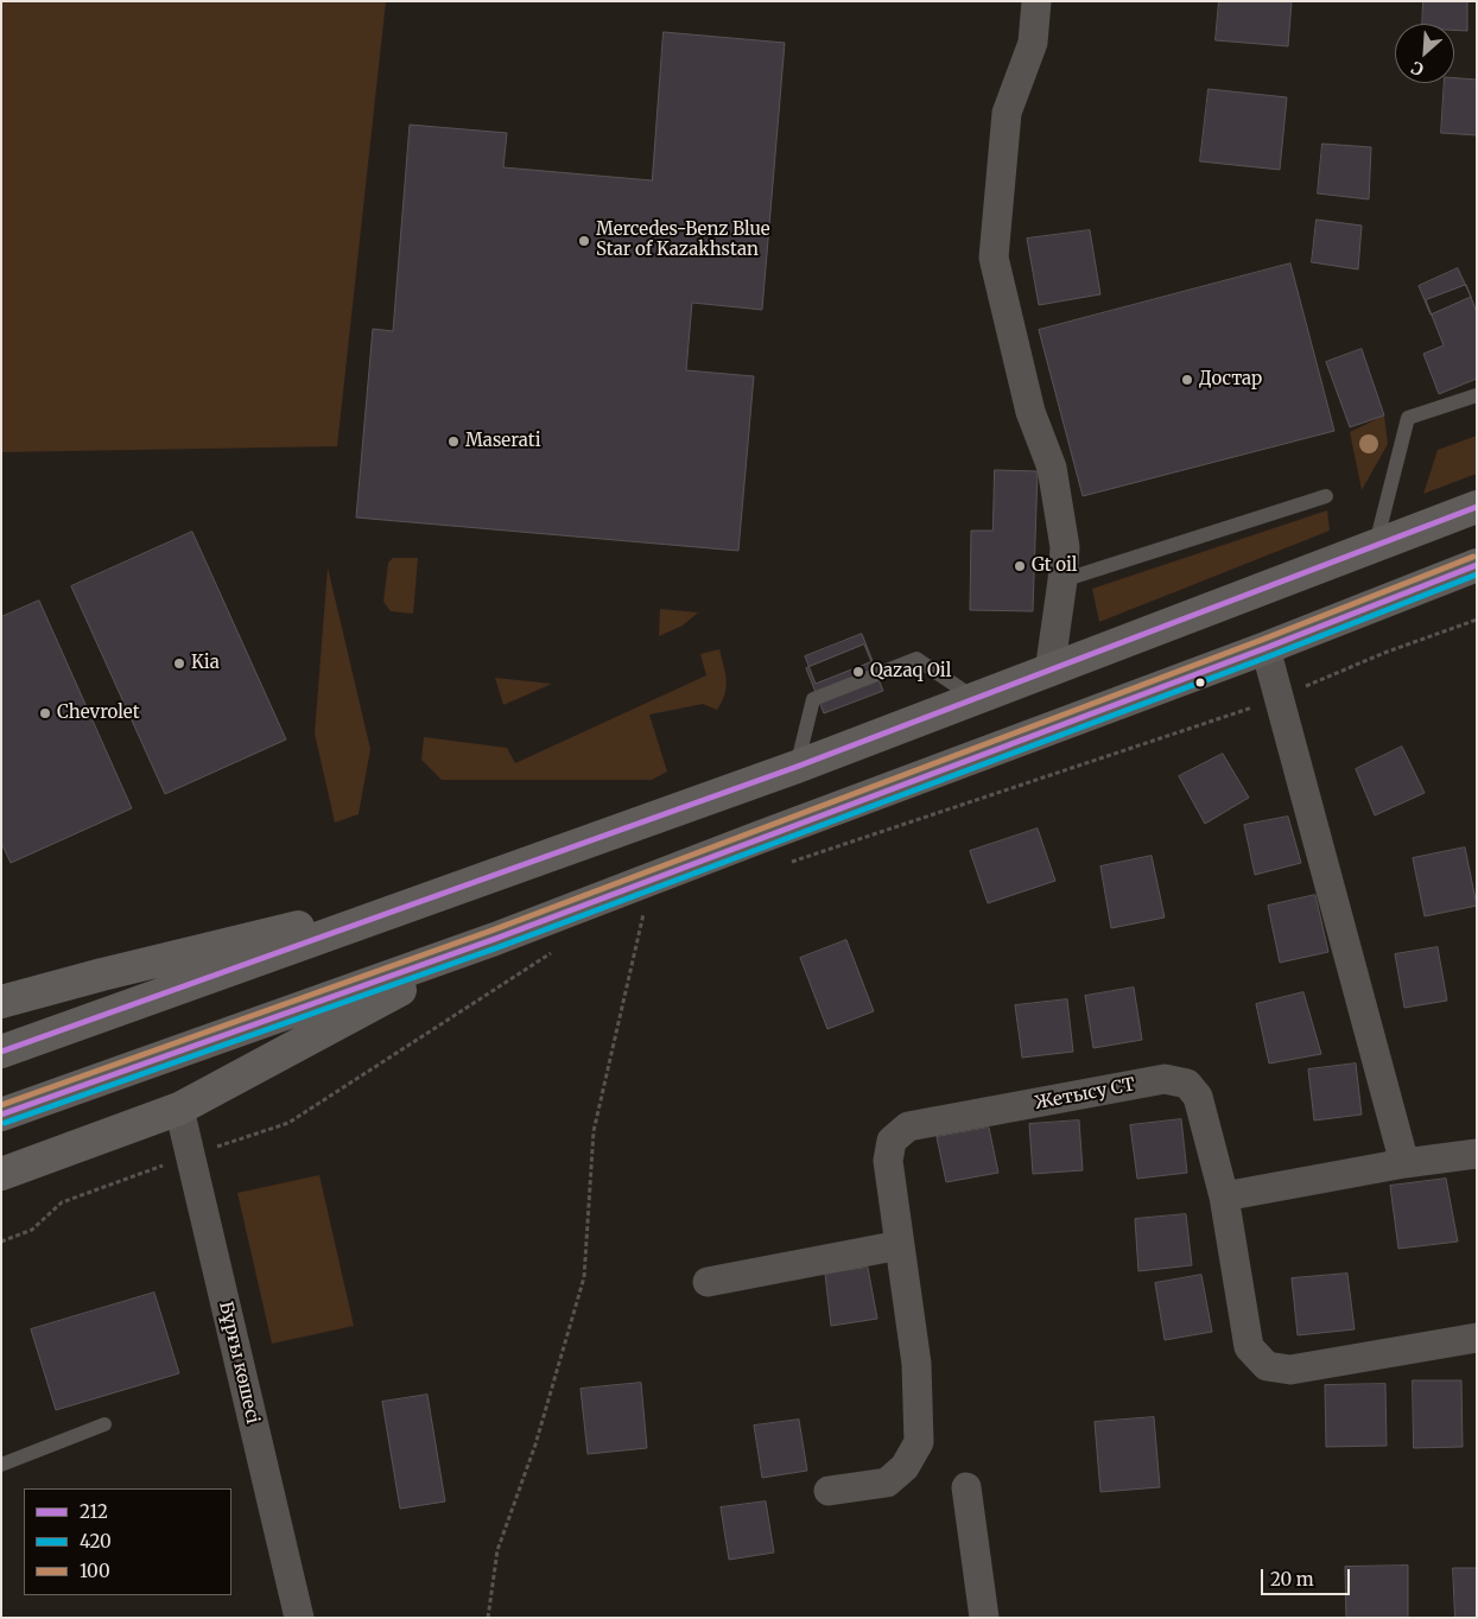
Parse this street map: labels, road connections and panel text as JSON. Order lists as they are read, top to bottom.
{
  "streets": {
    "street": ["Жетысу СТ", "Бұрғы көшесі"]
  },
  "places": [
    "Mercedes-Benz Blue Star of Kazakhstan",
    "Достар",
    "Maserati",
    "Gt oil",
    "Kia",
    "Qazaq Oil",
    "Chevrolet"
  ],
  "lines": ["transit line 212", "transit line 100", "transit line 420"],
  "legend": ["212", "420", "100"],
  "scale_bar": "20 m",
  "north": "bottom left"
}
